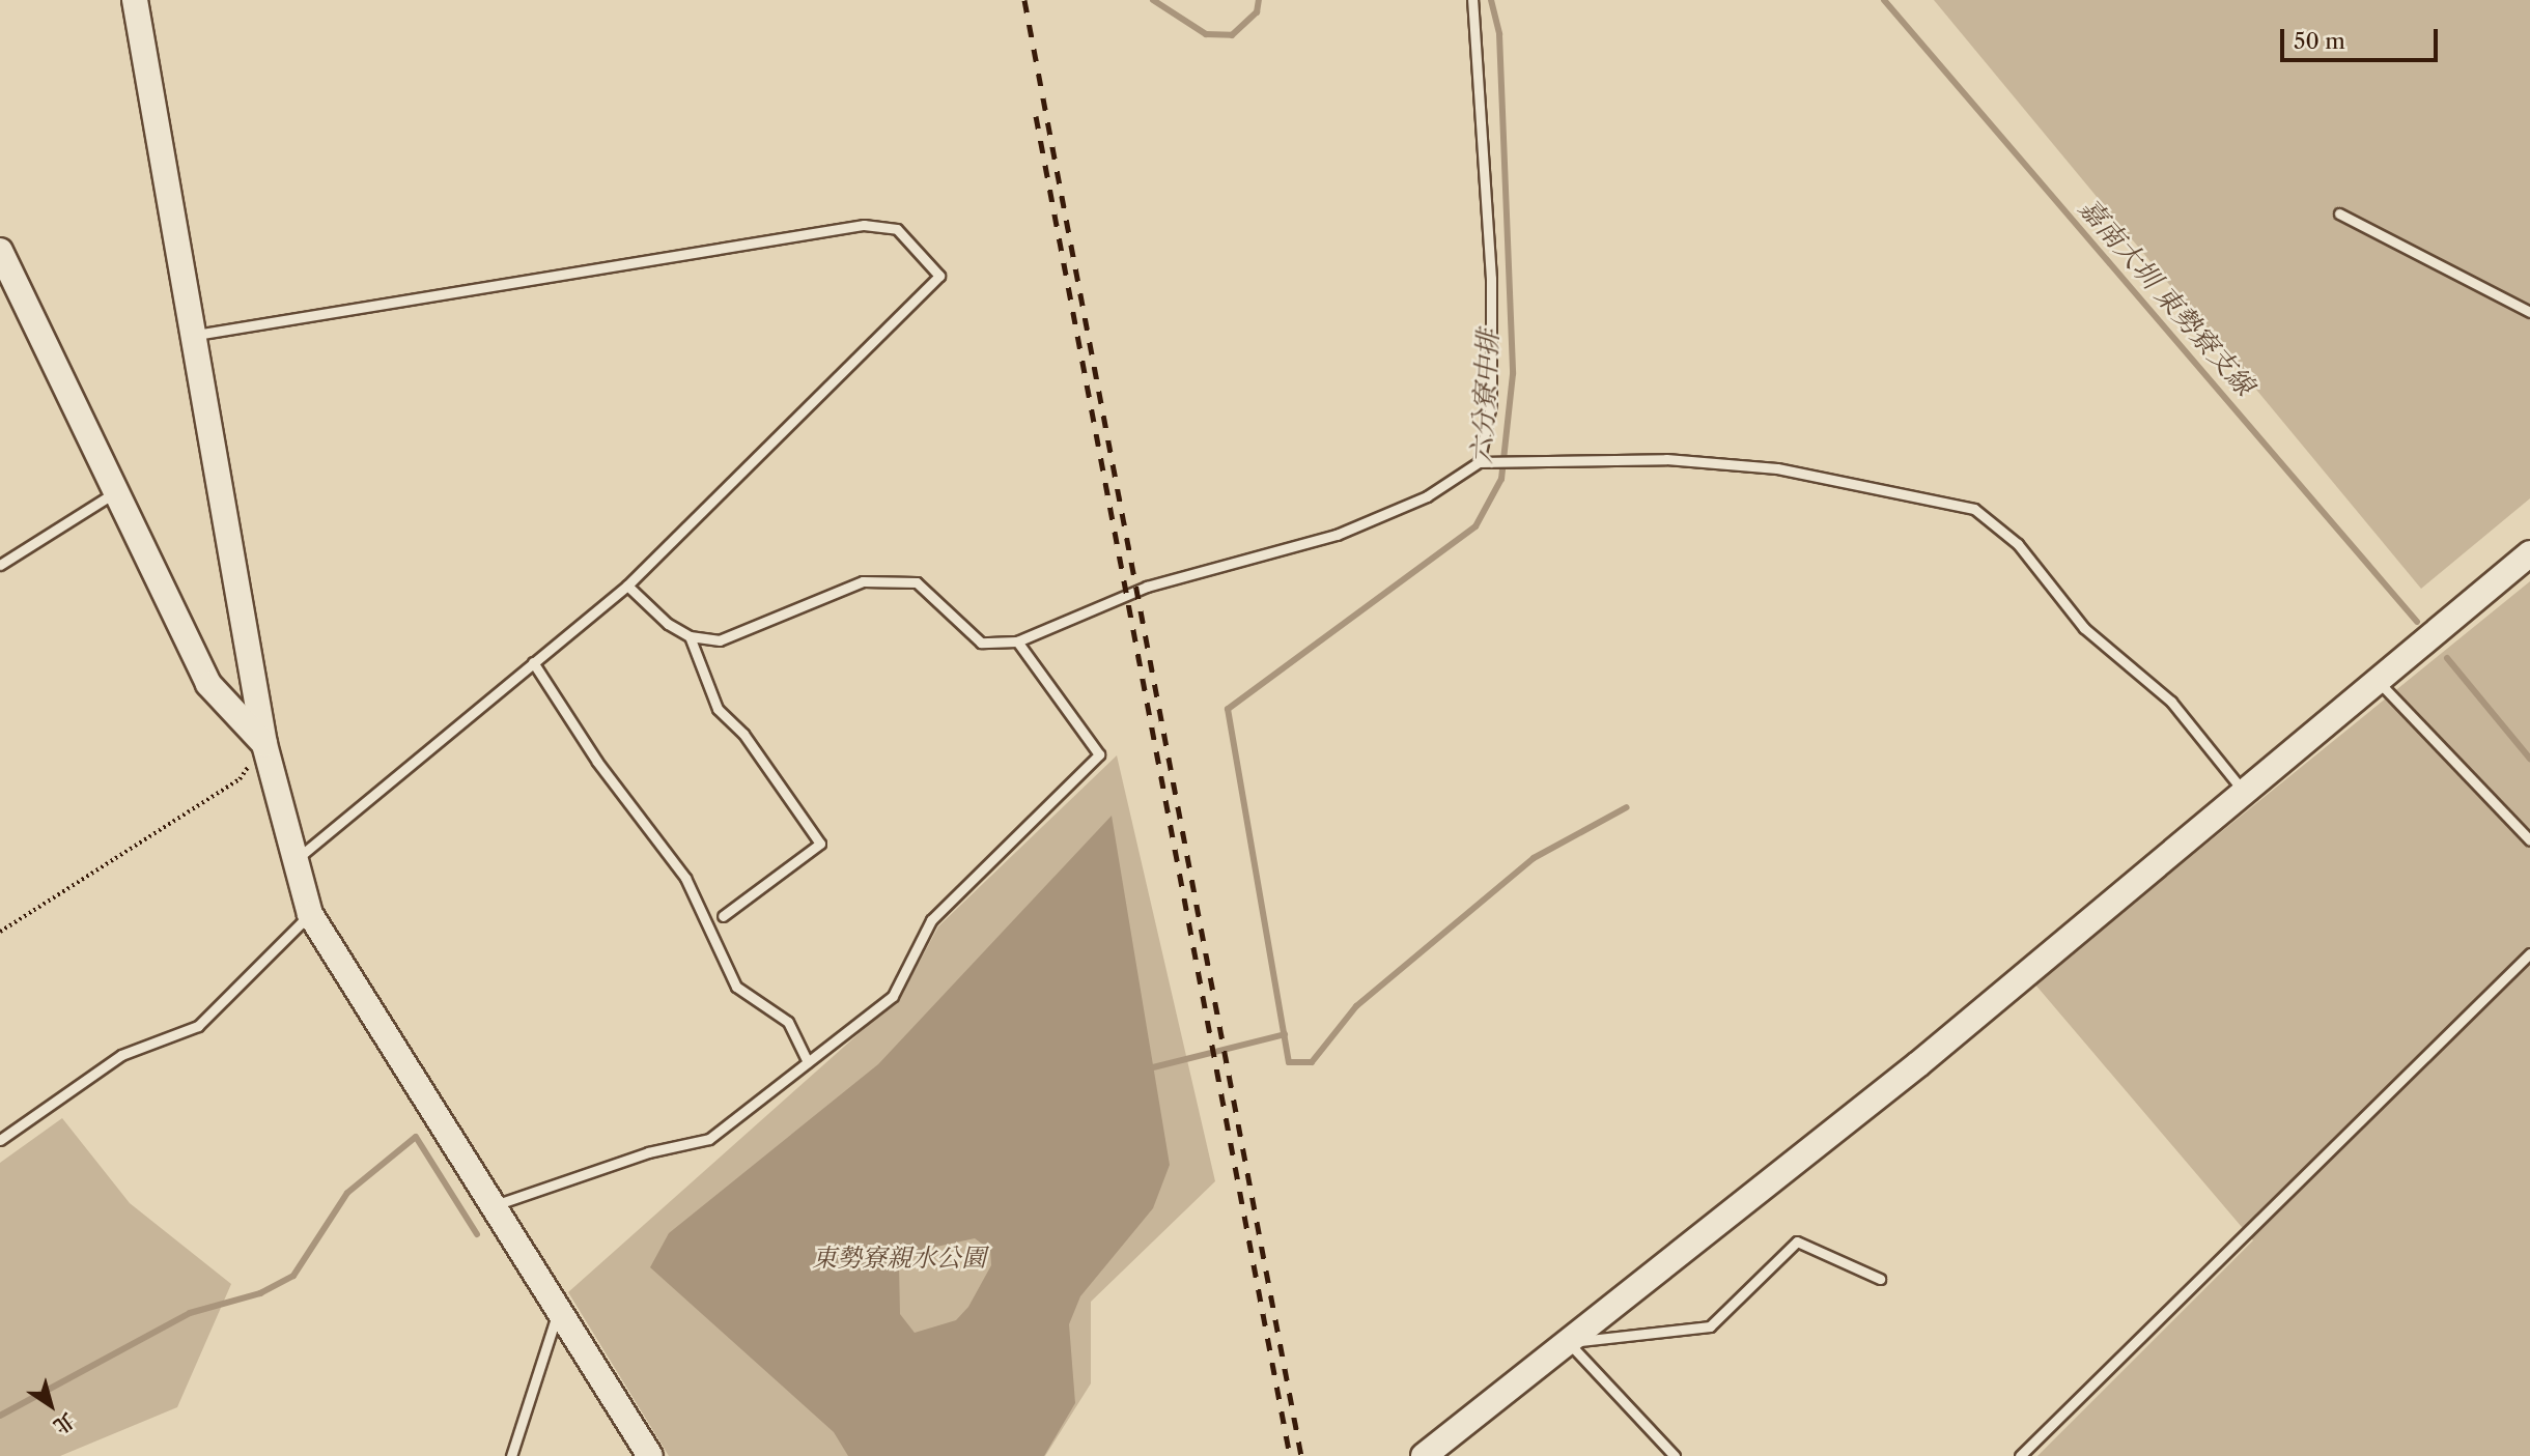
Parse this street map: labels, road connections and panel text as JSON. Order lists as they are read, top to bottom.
{
  "water": ["嘉南大圳 東勢寮支線", "六分寮中排"],
  "parks": ["東勢寮親水公園"],
  "scale_bar": "50 m",
  "north": "bottom right"
}
